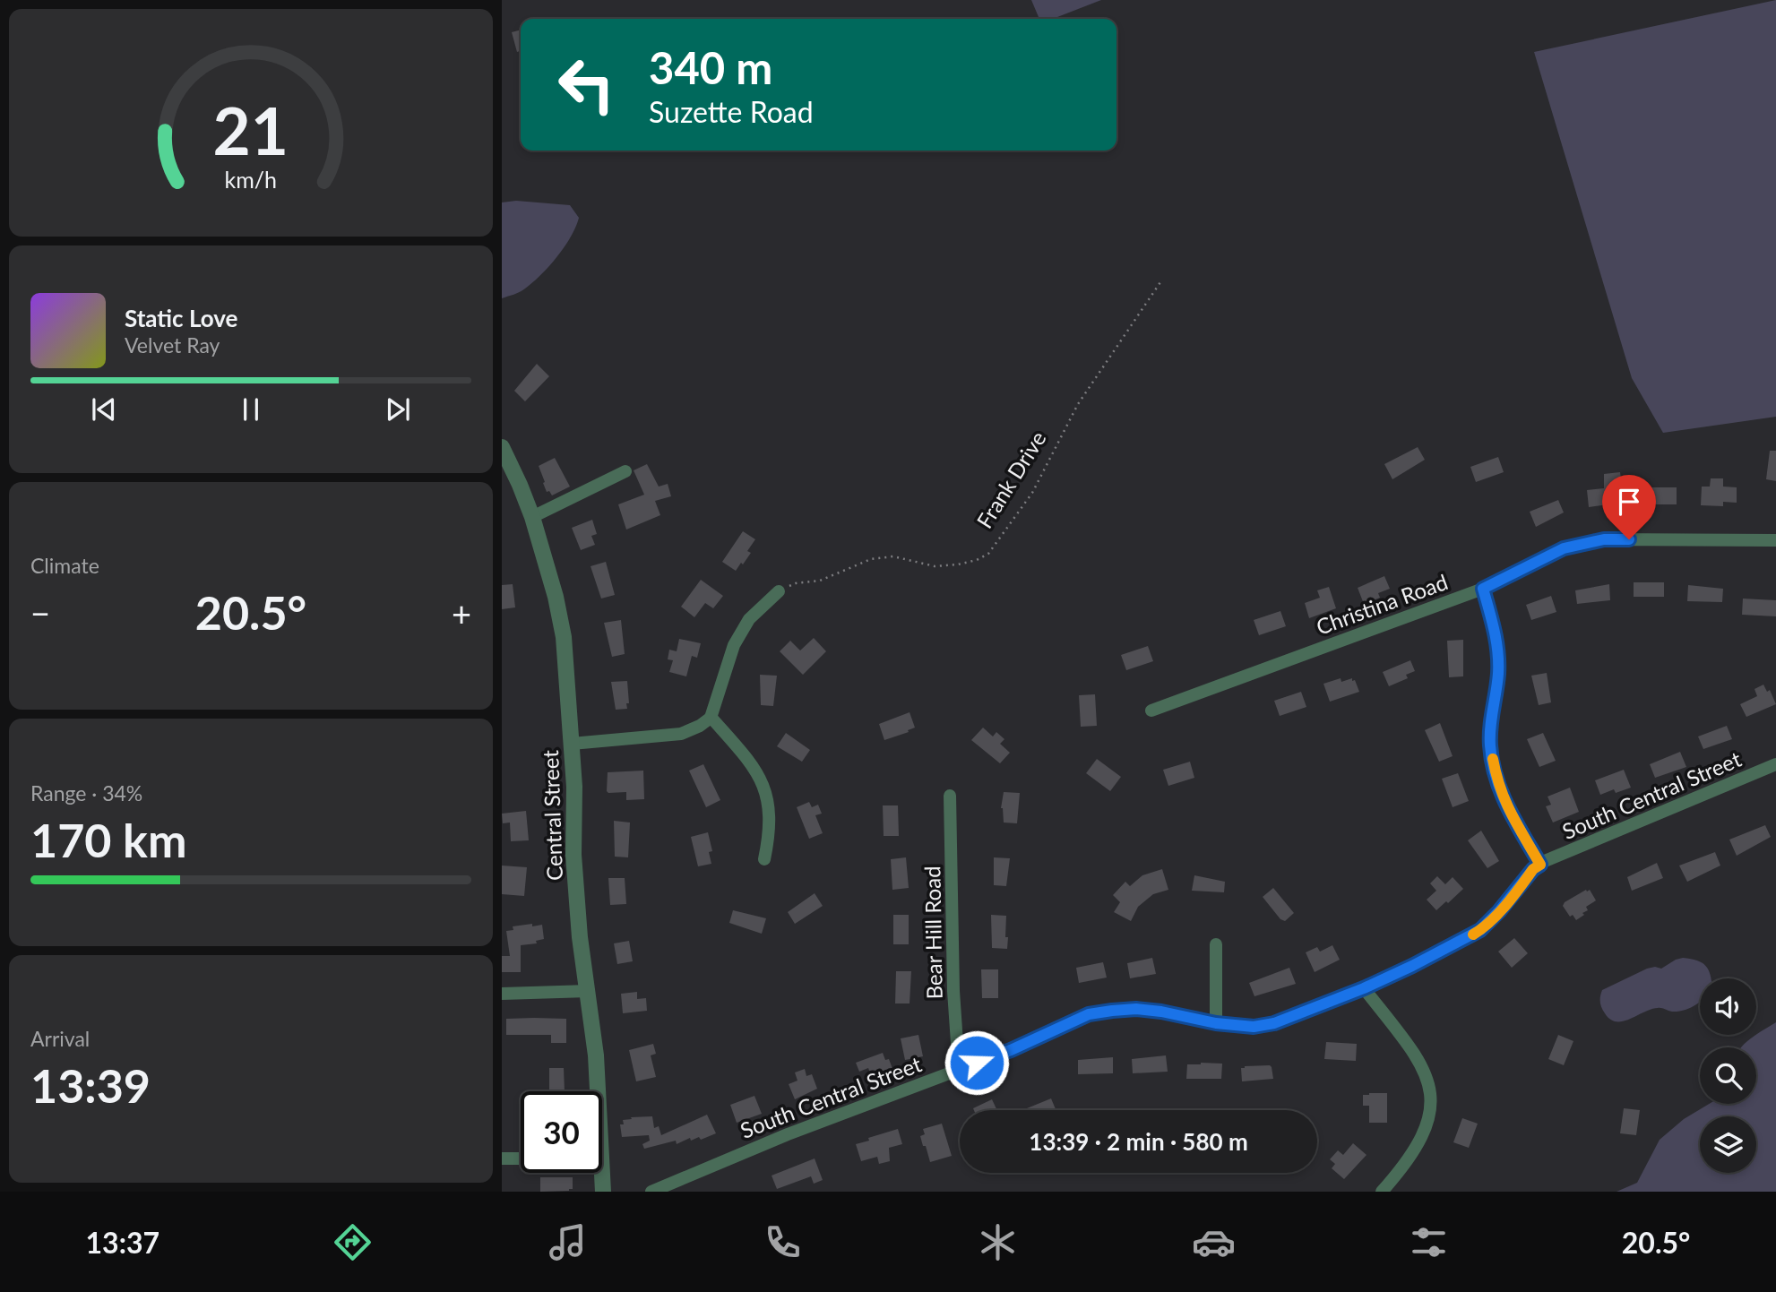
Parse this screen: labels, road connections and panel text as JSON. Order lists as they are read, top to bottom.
{
  "streets": {
    "street": [
      "Christina Road",
      "South Central Street",
      "Central Street",
      "Bear Hill Road"
    ],
    "path": ["Frank Drive"]
  },
  "crossings": [
    ["South Central Street", "Bear Hill Road"]
  ],
  "page": {
    "turn": ["340 m", "Suzette Road"],
    "song": ["Static Love", "Velvet Ray"],
    "tile": [
      "Climate",
      ["Range · 34%", "170 km"],
      ["Arrival", "13:39"]
    ],
    "heat": ["−", "20.5°", "+"],
    "limit": "30",
    "trip": "13:39 · 2 min · 580 m",
    "tabs": ["13:37", "20.5°"],
    "gauge": ["21", "km/h"]
  }
}
